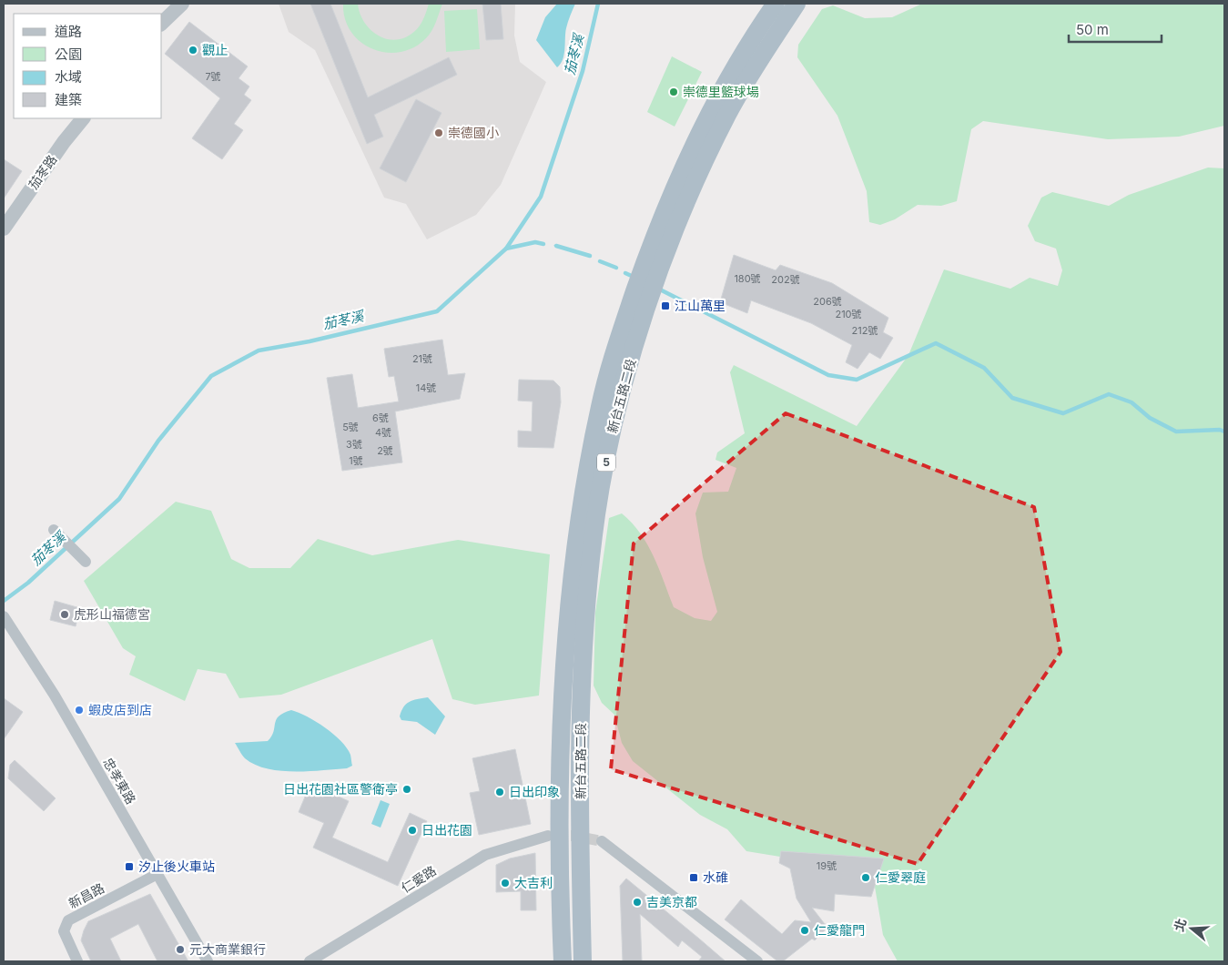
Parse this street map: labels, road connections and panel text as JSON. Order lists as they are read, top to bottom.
{
  "streets": {
    "main road": ["新台五路二段", "5"],
    "street": [
      "茄苳路",
      "忠孝東路",
      "仁愛路",
      "新昌路"
    ]
  },
  "crossings": [
    ["忠孝東路", "新昌路"]
  ],
  "water": ["茄苳溪"],
  "places": {
    "other": [
      "觀止",
      "崇德里籃球場",
      "崇德國小",
      "虎形山福德宮",
      "蝦皮店到店",
      "日出花園社區警衛亭",
      "日出印象",
      "日出花園",
      "仁愛翠庭",
      "大吉利",
      "吉美京都",
      "仁愛龍門",
      "元大商業銀行"
    ],
    "transit": ["江山萬里", "汐止後火車站", "水碓"]
  },
  "house_numbers": [
    "7號",
    "180號",
    "202號",
    "206號",
    "210號",
    "212號",
    "21號",
    "14號",
    "6號",
    "5號",
    "4號",
    "3號",
    "2號",
    "1號",
    "19號"
  ],
  "legend": [
    "道路",
    "公園",
    "水域",
    "建築"
  ],
  "scale_bar": "50 m",
  "north": "left"
}
